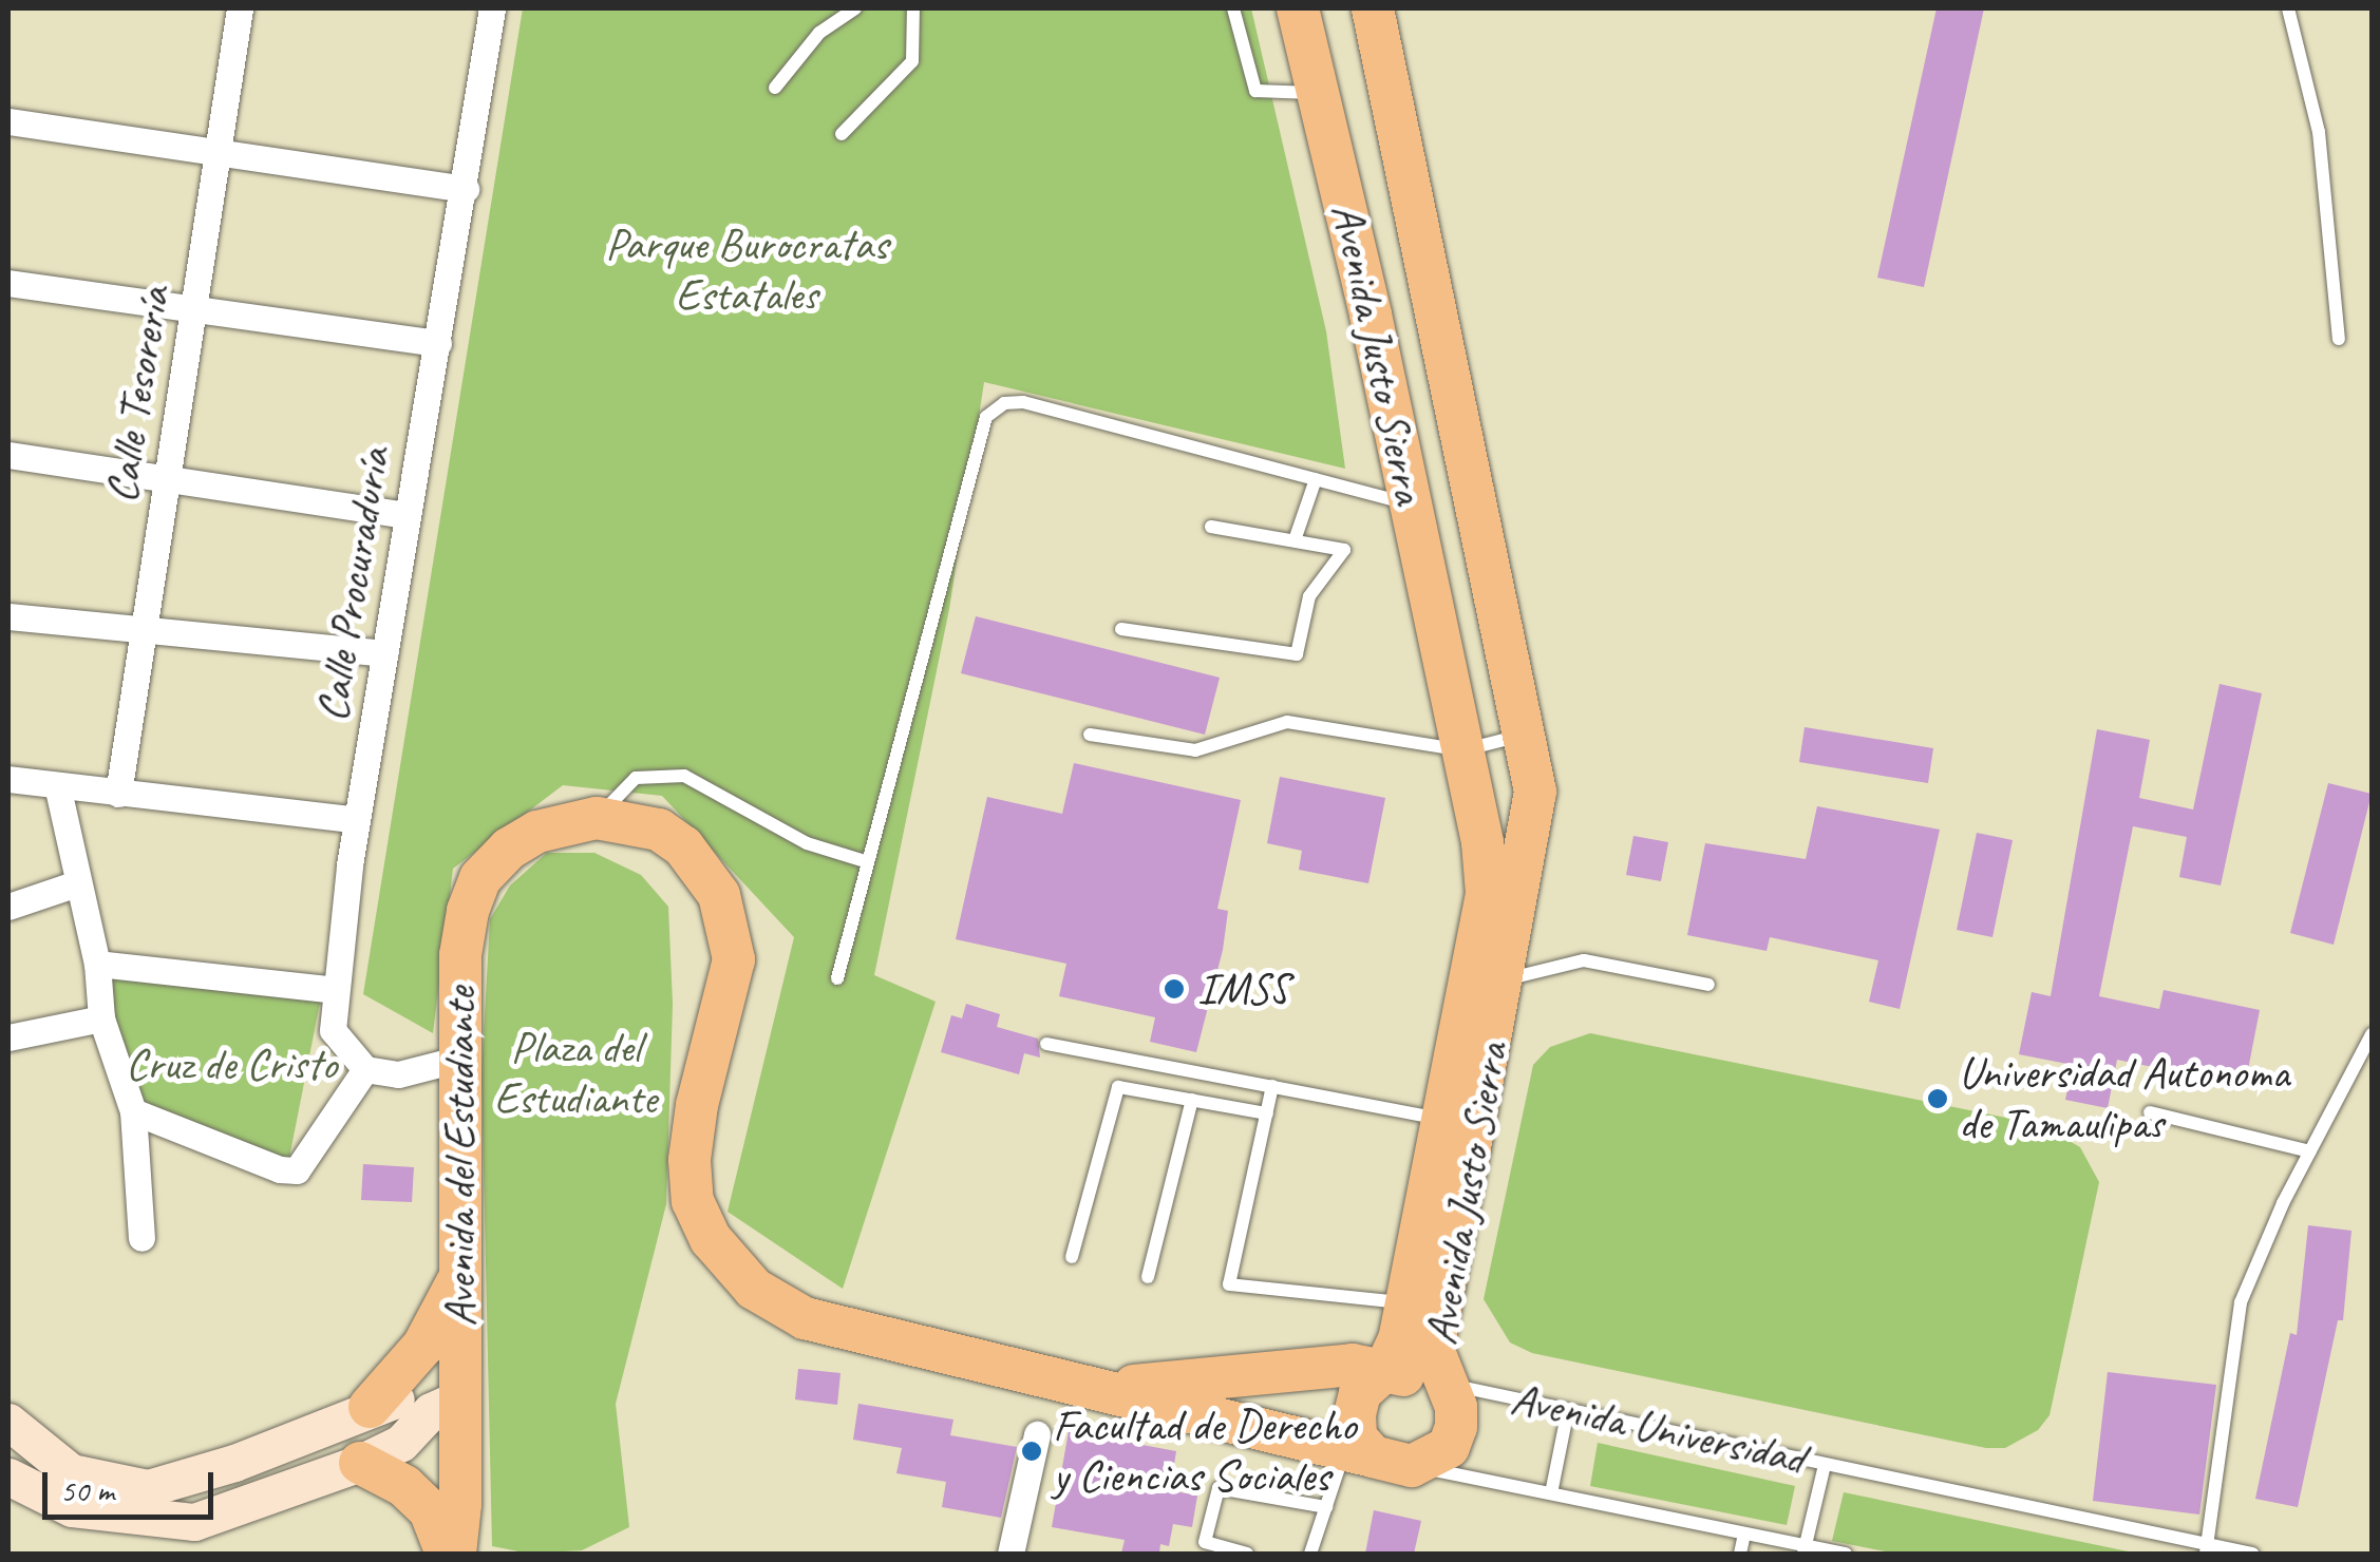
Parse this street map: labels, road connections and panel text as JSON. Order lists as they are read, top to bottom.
{
  "streets": {
    "main road": ["Avenida Justo Sierra", "Avenida del Estudiante", "Avenida Universidad"],
    "street": ["Calle Tesorería", "Calle Procuraduría"]
  },
  "crossings": [
    ["Avenida Justo Sierra", "Avenida Universidad"],
    ["Avenida del Estudiante", "Avenida Universidad"]
  ],
  "parks": ["Parque Burocratas Estatales", "Plaza del Estudiante", "Cruz de Cristo"],
  "places": ["IMSS", "Universidad Autonoma de Tamaulipas", "Facultad de Derecho y Ciencias Sociales"],
  "scale_bar": "50 m"
}
